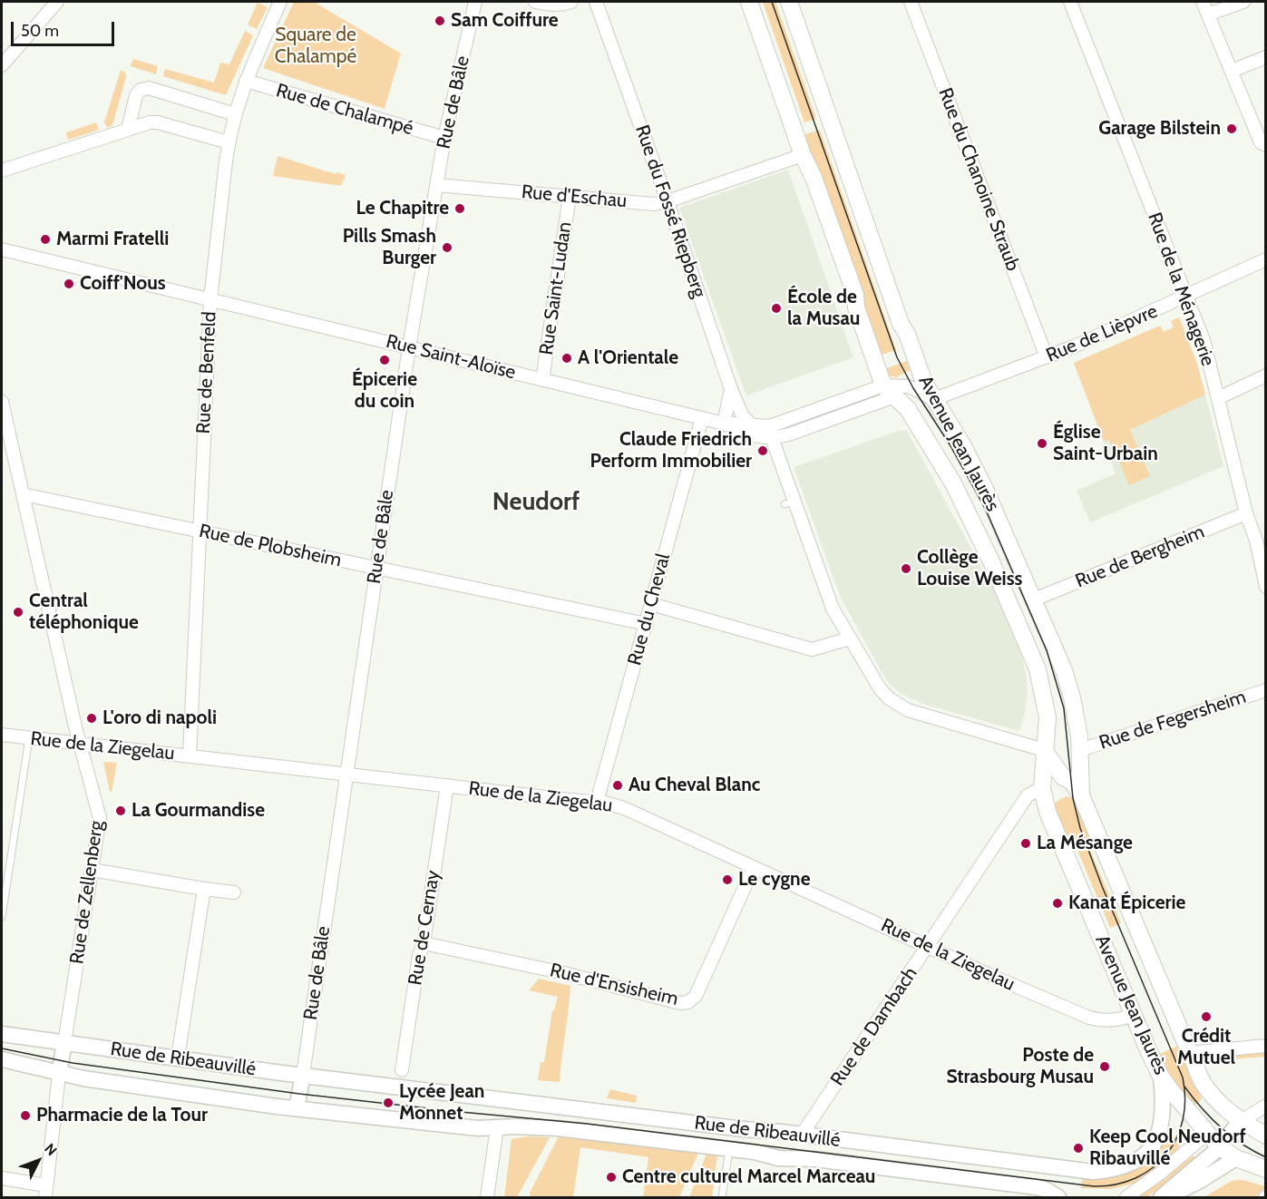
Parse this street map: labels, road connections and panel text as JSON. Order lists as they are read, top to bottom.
{
  "streets": {
    "main road": ["Avenue Jean Jaurès"],
    "street": [
      "Rue de Bâle",
      "Rue de Chalampé",
      "Rue du Chanoine Straub",
      "Rue d'Eschau",
      "Rue du Fossé Riepberg",
      "Rue Saint-Ludan",
      "Rue de la Ménagerie",
      "Rue de Lièpvre",
      "Rue Saint-Aloïse",
      "Rue de Benfeld",
      "Rue de Plobsheim",
      "Rue de Bergheim",
      "Rue du Cheval",
      "Rue de Fegersheim",
      "Rue de la Ziegelau",
      "Rue de Zellenberg",
      "Rue de Cernay",
      "Rue d'Ensisheim",
      "Rue de Dambach",
      "Rue de Ribeauvillé"
    ]
  },
  "crossings": [
    ["Rue de Bâle", "Rue de Chalampé"],
    ["Rue de Bâle", "Rue d'Eschau"],
    ["Rue de Bâle", "Rue Saint-Aloïse"],
    ["Rue de Bâle", "Rue de Plobsheim"],
    ["Rue de Bâle", "Rue de la Ziegelau"],
    ["Rue de Bâle", "Rue de Ribeauvillé"],
    ["Rue de Chalampé", "Rue de Benfeld"],
    ["Rue du Chanoine Straub", "Rue de Lièpvre"],
    ["Rue d'Eschau", "Rue du Fossé Riepberg"],
    ["Rue d'Eschau", "Rue Saint-Ludan"],
    ["Rue d'Eschau", "Avenue Jean Jaurès"],
    ["Rue du Fossé Riepberg", "Rue Saint-Aloïse"],
    ["Rue Saint-Ludan", "Rue Saint-Aloïse"],
    ["Rue de la Ménagerie", "Rue de Lièpvre"],
    ["Rue de la Ménagerie", "Rue de Bergheim"],
    ["Rue de Lièpvre", "Rue Saint-Aloïse"],
    ["Rue de Lièpvre", "Avenue Jean Jaurès"],
    ["Rue Saint-Aloïse", "Rue de Benfeld"],
    ["Rue Saint-Aloïse", "Avenue Jean Jaurès"],
    ["Rue Saint-Aloïse", "Rue du Cheval"],
    ["Rue de Benfeld", "Rue de Plobsheim"],
    ["Rue de Benfeld", "Rue de la Ziegelau"],
    ["Avenue Jean Jaurès", "Rue de Bergheim"],
    ["Avenue Jean Jaurès", "Rue de Fegersheim"],
    ["Avenue Jean Jaurès", "Rue de la Ziegelau"],
    ["Avenue Jean Jaurès", "Rue de Dambach"],
    ["Avenue Jean Jaurès", "Rue de Ribeauvillé"],
    ["Rue de Plobsheim", "Rue du Cheval"],
    ["Rue de Plobsheim", "Rue de Zellenberg"],
    ["Rue du Cheval", "Rue de la Ziegelau"],
    ["Rue de la Ziegelau", "Rue de Zellenberg"],
    ["Rue de la Ziegelau", "Rue de Cernay"],
    ["Rue de la Ziegelau", "Rue d'Ensisheim"],
    ["Rue de la Ziegelau", "Rue de Dambach"],
    ["Rue de Zellenberg", "Rue de Ribeauvillé"],
    ["Rue de Cernay", "Rue d'Ensisheim"],
    ["Rue de Dambach", "Rue de Ribeauvillé"]
  ],
  "districts": ["Neudorf"],
  "parks": ["Square de Chalampé"],
  "places": [
    "Sam Coiffure",
    "Garage Bilstein",
    "Le Chapitre",
    "Marmi Fratelli",
    "Pills Smash Burger",
    "Coiff'Nous",
    "École de la Musau",
    "A l'Orientale",
    "Épicerie du coin",
    "Église Saint-Urbain",
    "Claude Friedrich Perform Immobilier",
    "Collège Louise Weiss",
    "Central téléphonique",
    "L'oro di napoli",
    "Au Cheval Blanc",
    "La Gourmandise",
    "La Mésange",
    "Le cygne",
    "Kanat Épicerie",
    "Crédit Mutuel",
    "Poste de Strasbourg Musau",
    "Lycée Jean Monnet",
    "Pharmacie de la Tour",
    "Keep Cool Neudorf Ribauvillé",
    "Centre culturel Marcel Marceau"
  ],
  "scale_bar": "50 m",
  "north": "top right"
}
